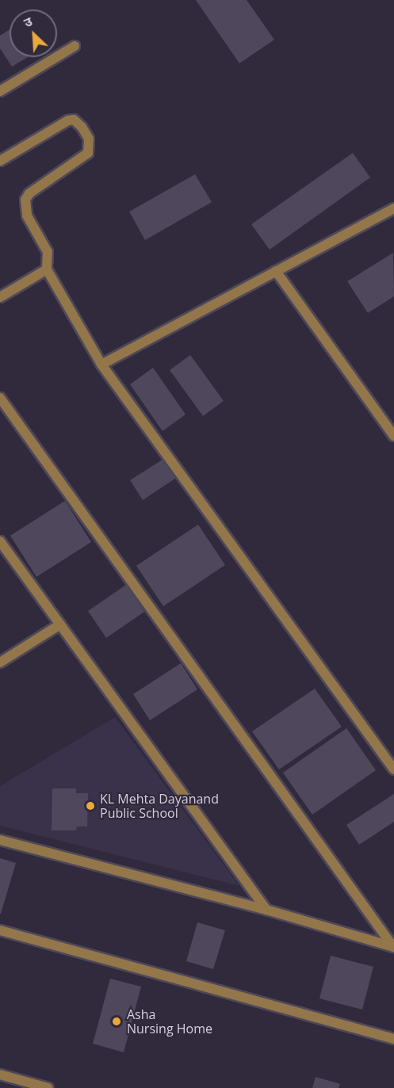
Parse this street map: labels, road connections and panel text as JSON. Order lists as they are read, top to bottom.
{
  "places": ["KL Mehta Dayanand Public School", "Asha Nursing Home"],
  "north": "top left"
}
